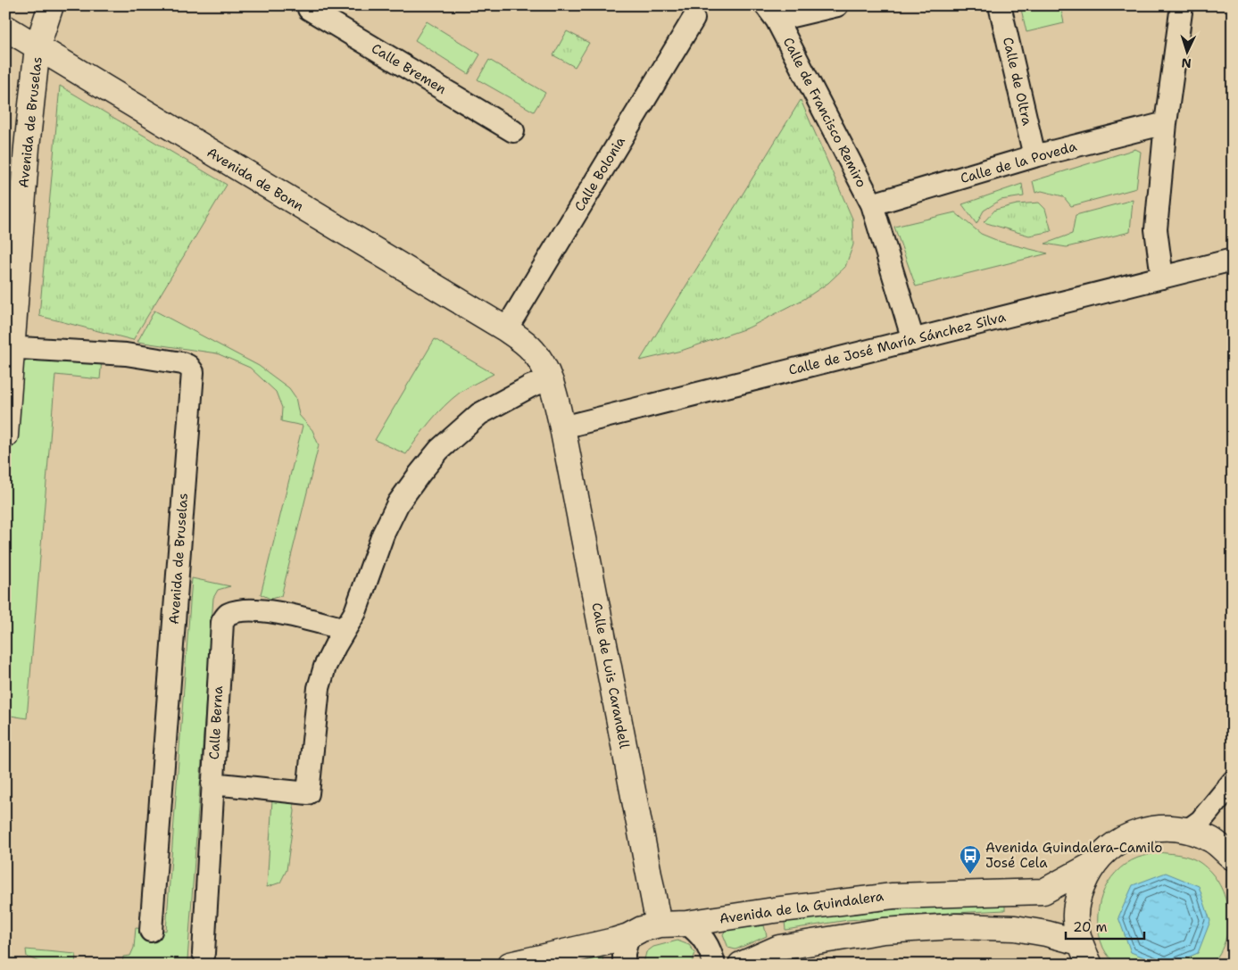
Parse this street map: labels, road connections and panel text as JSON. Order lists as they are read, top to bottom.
{
  "streets": {
    "street": [
      "Calle Bremen",
      "Calle de Oltra",
      "Calle de Francisco Remiro",
      "Avenida de Bruselas",
      "Calle de la Poveda",
      "Calle Bolonia",
      "Avenida de Bonn",
      "Calle de José María Sánchez Silva",
      "Calle de Luis Carandell",
      "Calle Berna",
      "Avenida de la Guindalera"
    ]
  },
  "crossings": [
    ["Calle de Oltra", "Calle de la Poveda"],
    ["Calle de Francisco Remiro", "Calle de la Poveda"],
    ["Calle de Francisco Remiro", "Calle de José María Sánchez Silva"],
    ["Avenida de Bruselas", "Avenida de Bonn"],
    ["Calle Bolonia", "Avenida de Bonn"],
    ["Avenida de Bonn", "Calle de Luis Carandell"],
    ["Calle de José María Sánchez Silva", "Calle de Luis Carandell"],
    ["Calle de Luis Carandell", "Avenida de la Guindalera"]
  ],
  "places": {
    "bus stop": ["Avenida Guindalera-Camilo José Cela"]
  },
  "scale_bar": "20 m",
  "north": "bottom"
}
